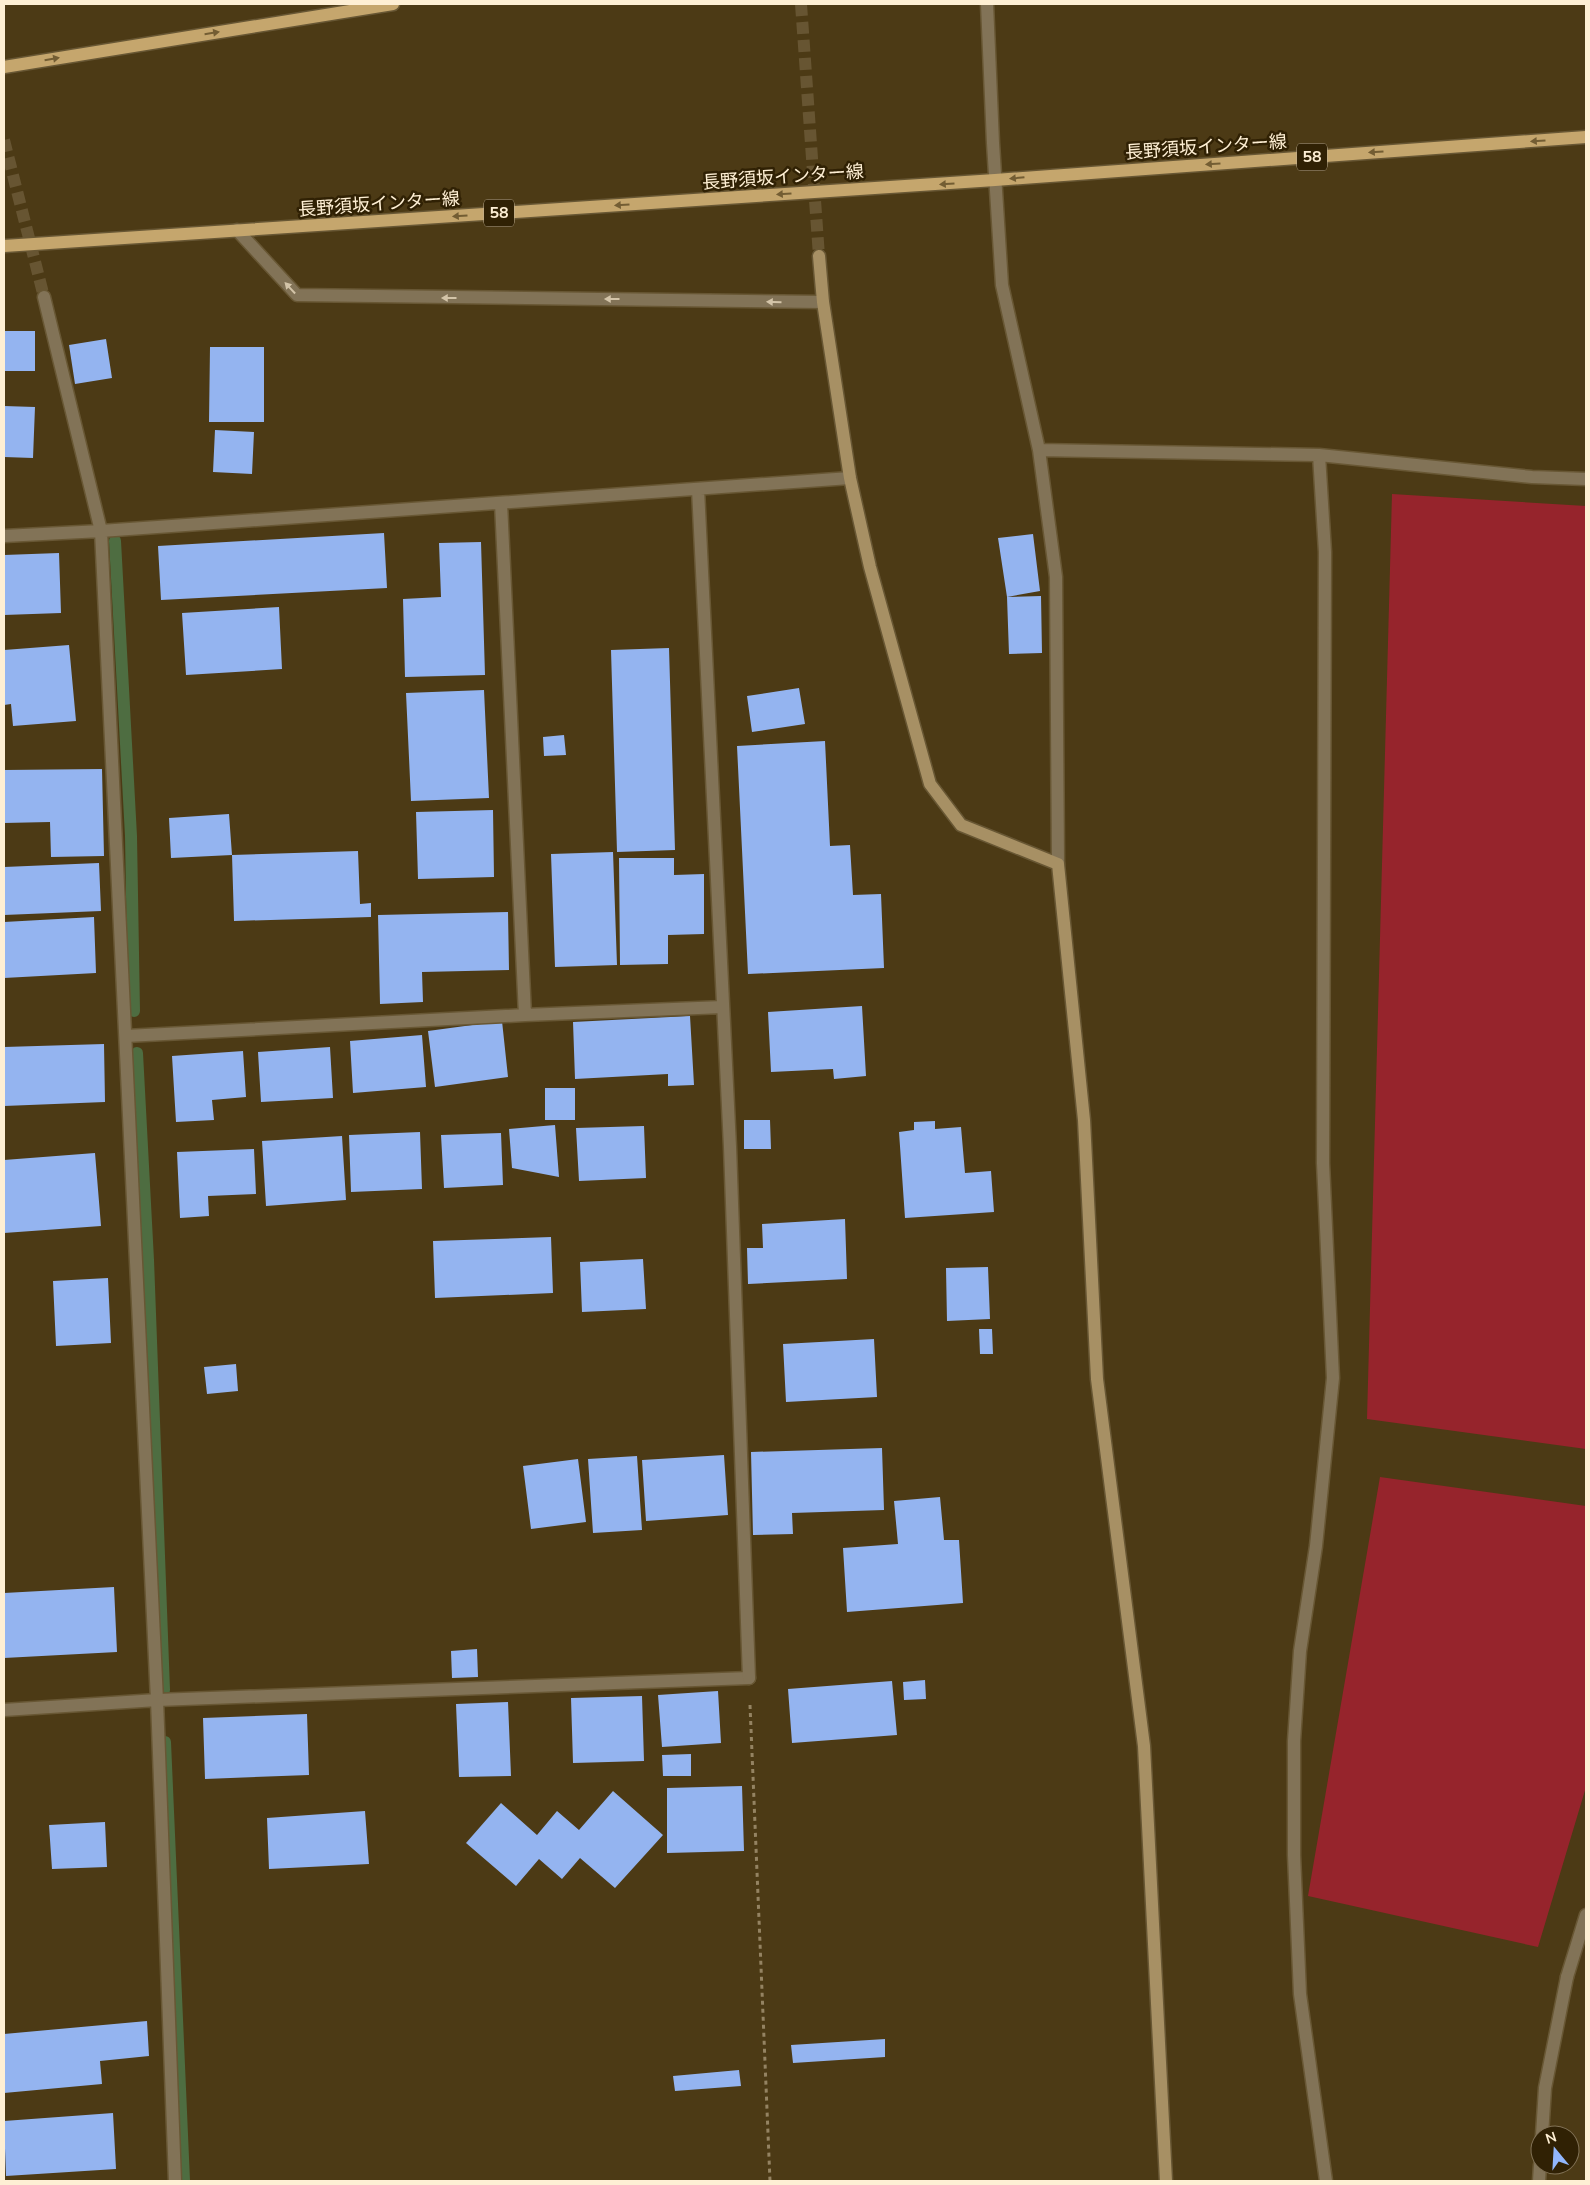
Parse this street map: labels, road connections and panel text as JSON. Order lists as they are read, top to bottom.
{
  "streets": {
    "main road": ["長野須坂インター線", "58"]
  },
  "one_way": ["長野須坂インター線"],
  "north": "top"
}
